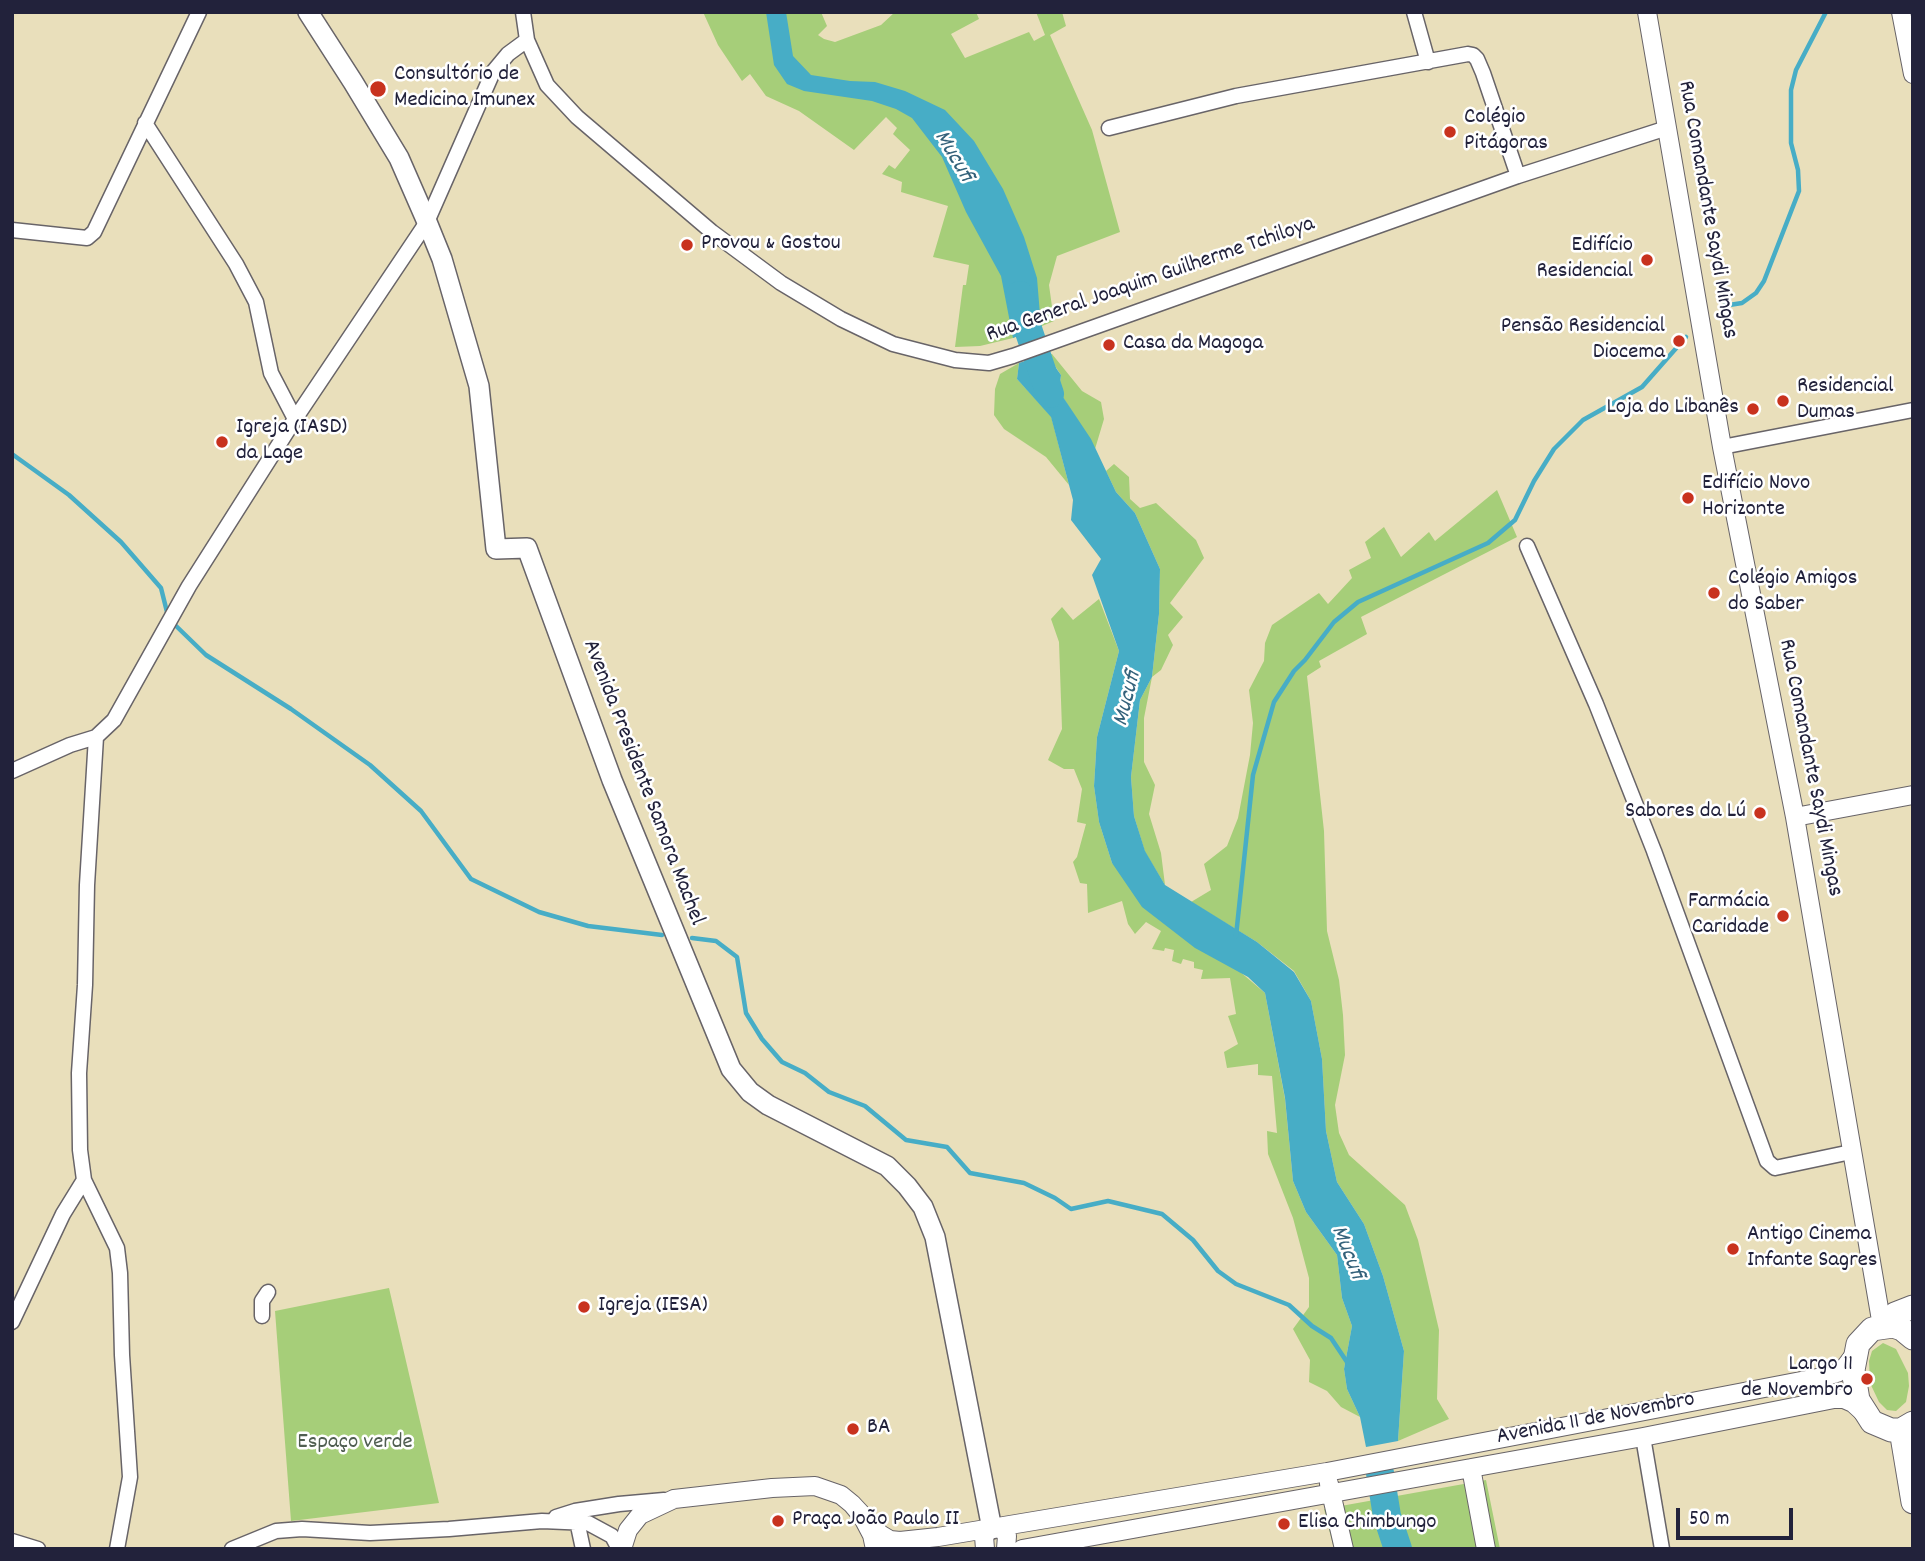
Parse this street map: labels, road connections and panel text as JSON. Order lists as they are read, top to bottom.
{
  "streets": {
    "main road": ["Avenida Presidente Samora Machel"],
    "street": ["Rua Comandante Saydi Mingas", "Rua General Joaquim Guilherme Tchiloya", "Avenida 11 de Novembro"]
  },
  "crossings": [
    ["Rua Comandante Saydi Mingas", "Rua General Joaquim Guilherme Tchiloya"],
    ["Avenida Presidente Samora Machel", "Avenida 11 de Novembro"]
  ],
  "water": ["Mucufi"],
  "parks": ["Espaço verde"],
  "places": [
    "Consultório de Medicina Imunex",
    "Colégio Pitágoras",
    "Provou & Gostou",
    "Edifício Residencial",
    "Pensão Residencial Diocema",
    "Casa da Magoga",
    "Residencial Dumas",
    "Loja do Libanês",
    "Igreja (IASD) da Lage",
    "Edifício Novo Horizonte",
    "Colégio Amigos do Saber",
    "Sabores da Lú",
    "Farmácia Caridade",
    "Antigo Cinema Infante Sagres",
    "Igreja (IESA)",
    "Largo 11 de Novembro",
    "BA",
    "Praça João Paulo II",
    "Elisa Chimbungo"
  ],
  "scale_bar": "50 m"
}
